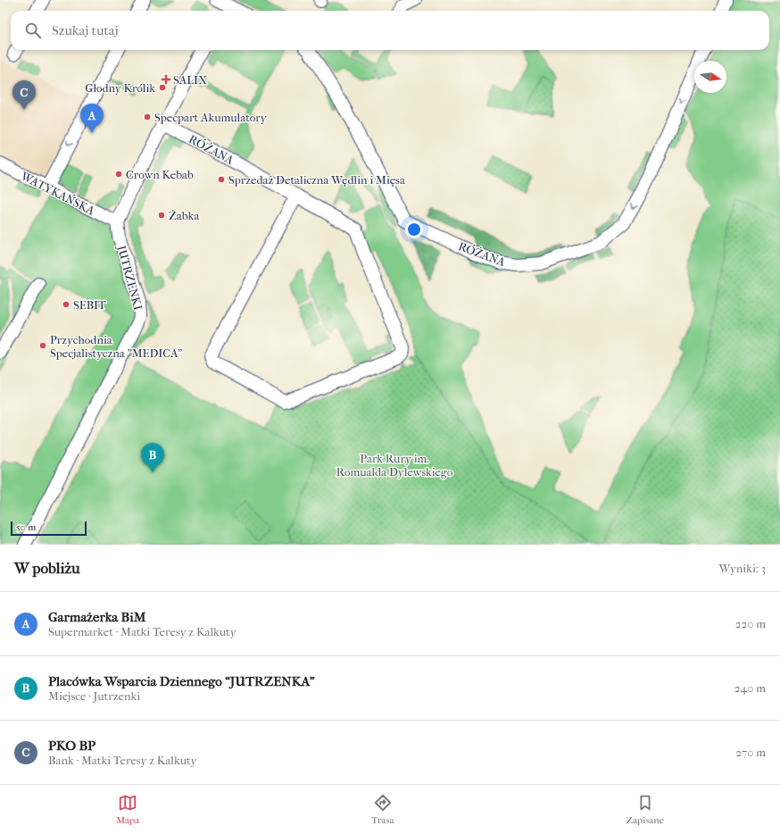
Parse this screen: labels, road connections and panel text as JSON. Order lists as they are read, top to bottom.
{
  "streets": {
    "street": ["RÓŻANA", "WATYKAŃSKA", "JUTRZENKI"]
  },
  "crossings": [
    ["WATYKAŃSKA", "JUTRZENKI"]
  ],
  "parks": ["Park Rury im. Romualda Dylewskiego"],
  "places": {
    "health": ["SALIX"],
    "other": [
      "Głodny Królik",
      "Specpart Akumulatory",
      "Crown Kebab",
      "Sprzedaż Detaliczna Wędlin i Mięsa",
      "Żabka",
      "SEBIT",
      "Przychodnia Specjalistyczna \"MEDICA\""
    ]
  },
  "scale_bar": "50 m",
  "north": "right",
  "page": {
    "search": "Szukaj tutaj",
    "pins": ["C", "A", "B"],
    "scale": "50 m",
    "heading": ["W pobliżu", "Wyniki: 3"],
    "list": [
      {
        "mark": "A",
        "name": "Garmażerka BiM",
        "note": "Supermarket · Matki Teresy z Kalkuty",
        "value": "220 m"
      },
      {
        "mark": "B",
        "name": "Placówka Wsparcia Dziennego “JUTRZENKA”",
        "note": "Miejsce · Jutrzenki",
        "value": "240 m"
      },
      {
        "mark": "C",
        "name": "PKO BP",
        "note": "Bank · Matki Teresy z Kalkuty",
        "value": "270 m"
      }
    ],
    "nav": ["Mapa", "Trasa", "Zapisane"]
  }
}
